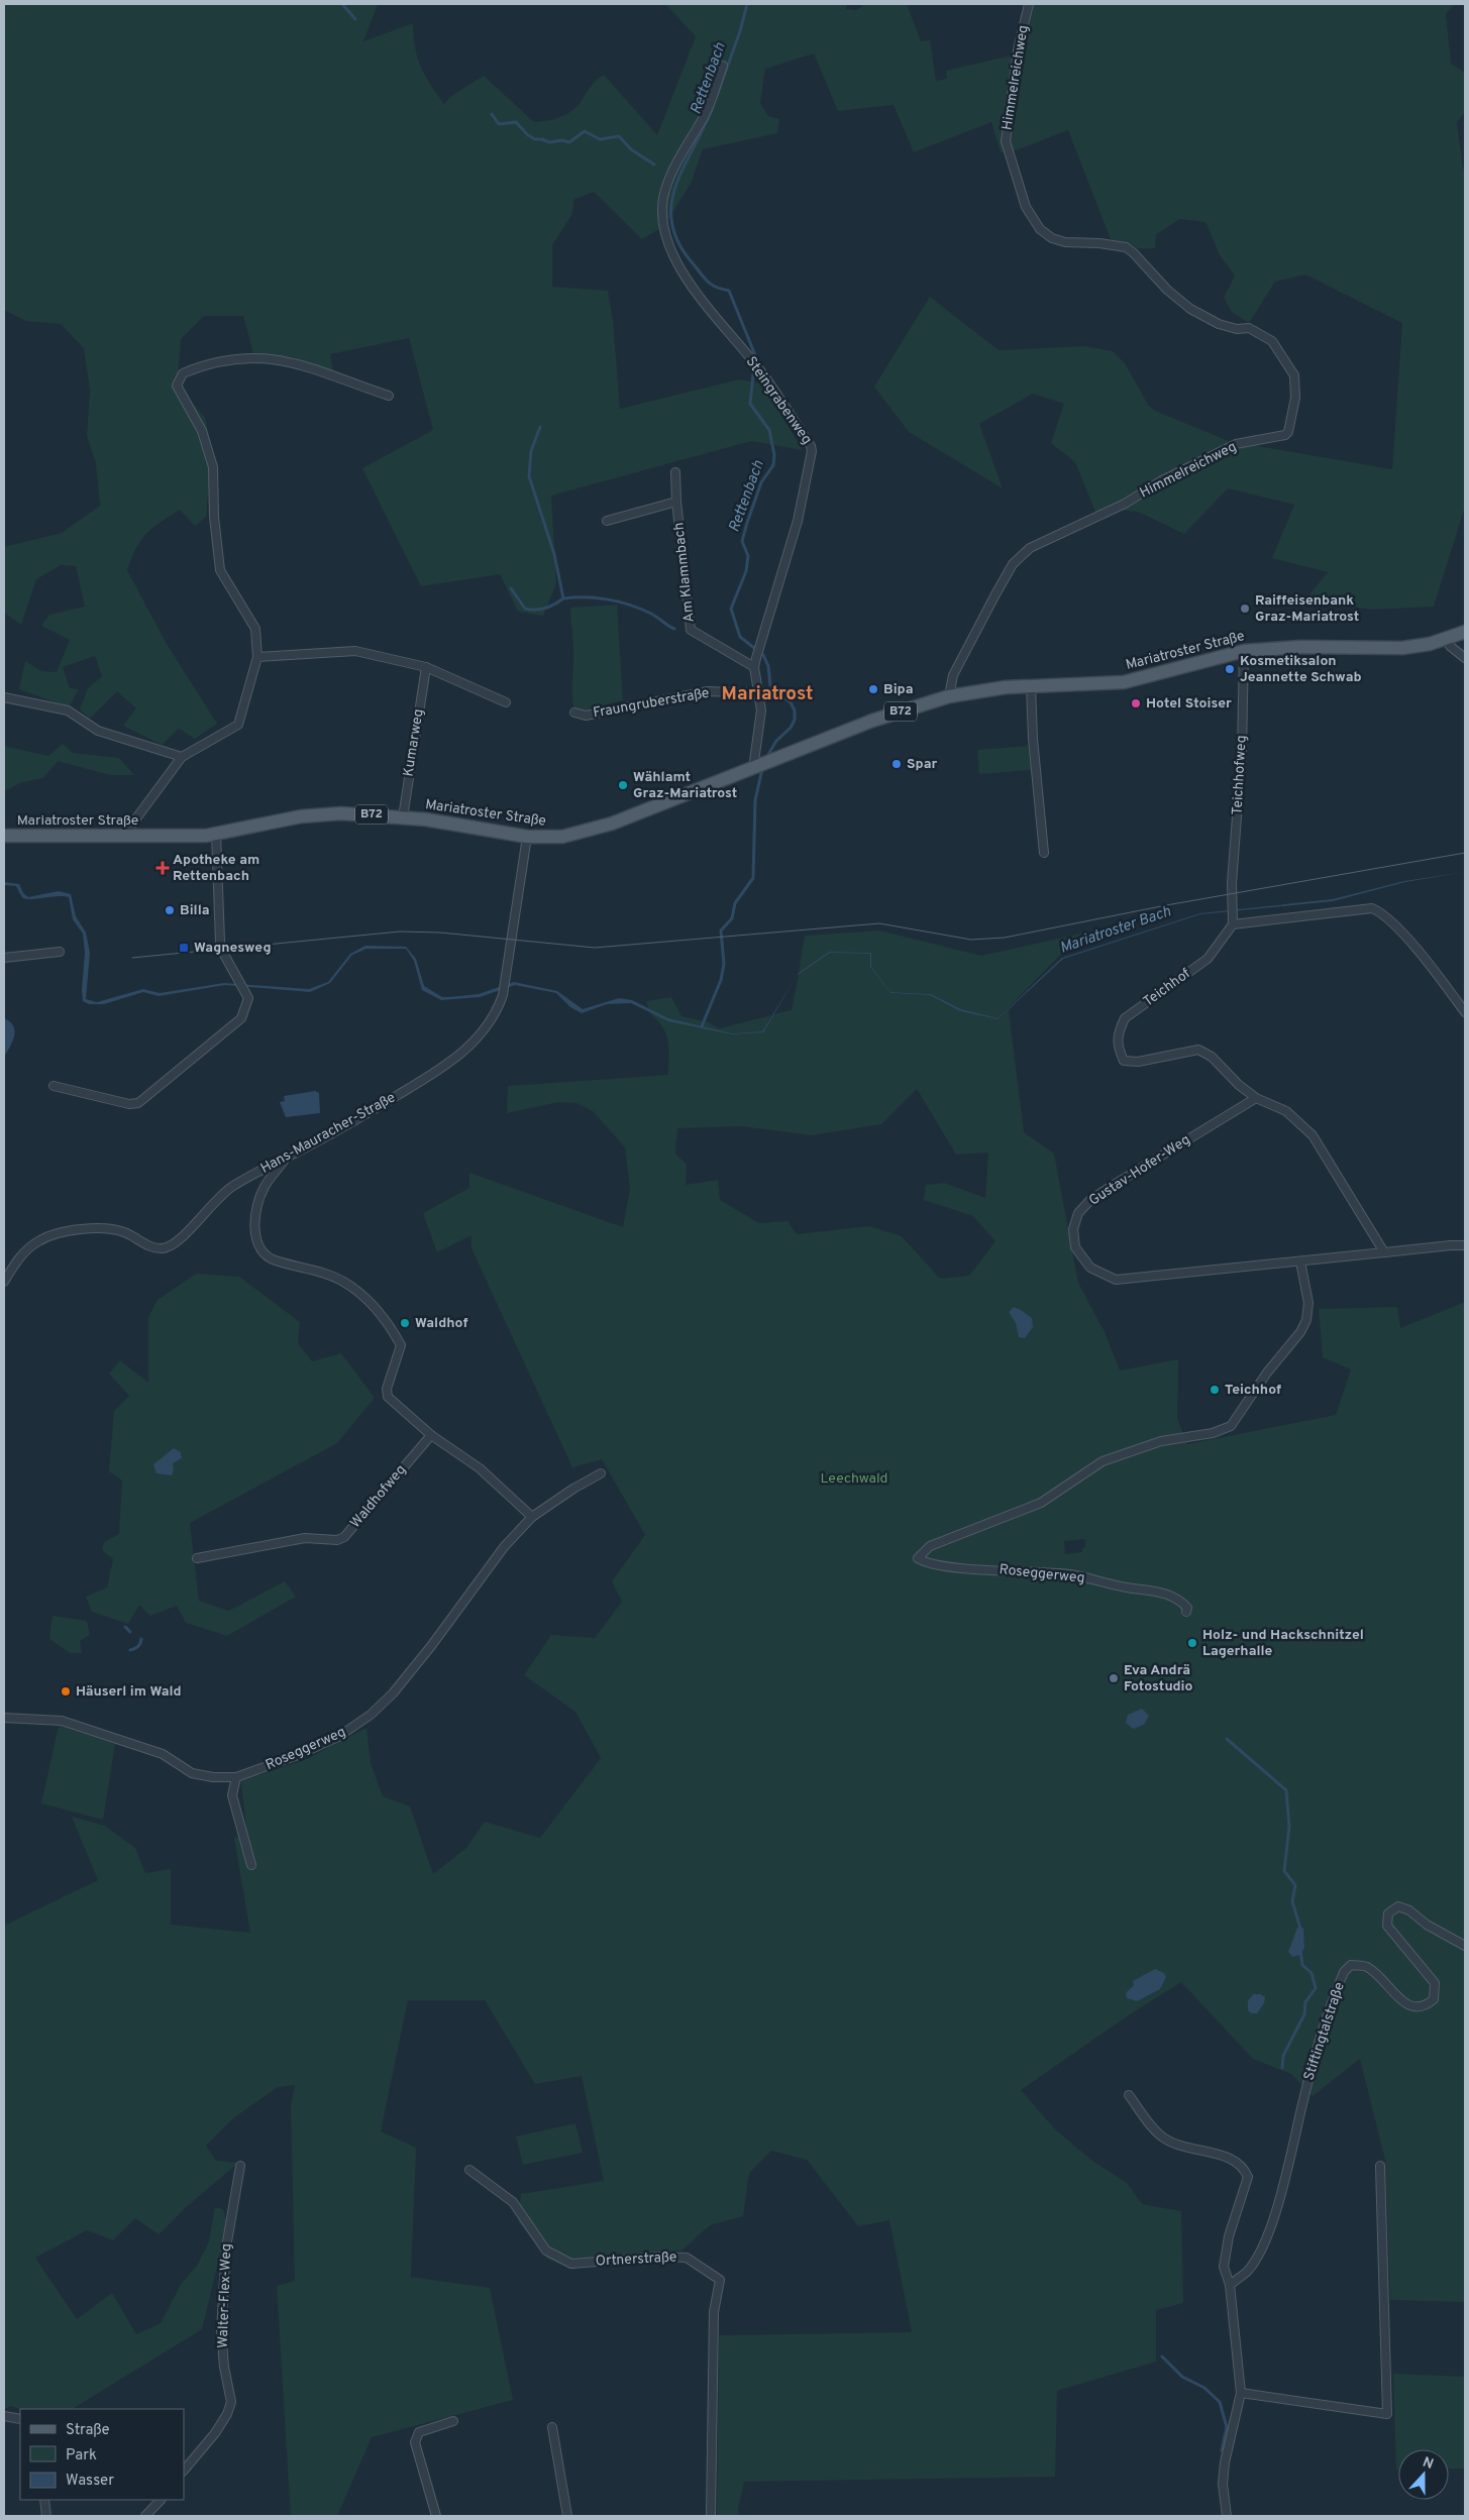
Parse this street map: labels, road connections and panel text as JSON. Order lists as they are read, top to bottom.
{
  "streets": {
    "main road": ["Mariatroster Straße", "B72"],
    "street": [
      "Himmelreichweg",
      "Steingrabenweg",
      "Am Klammbach",
      "Fraungruberstraße",
      "Kumarweg",
      "Teichhofweg",
      "Teichhof",
      "Hans-Mauracher-Straße",
      "Gustav-Hofer-Weg",
      "Waldhofweg",
      "Roseggerweg",
      "Stiftingtalstraße",
      "Ortnerstraße",
      "Walter-Flex-Weg"
    ]
  },
  "crossings": [
    ["Himmelreichweg", "Mariatroster Straße"],
    ["Steingrabenweg", "Am Klammbach"],
    ["Steingrabenweg", "Mariatroster Straße"],
    ["Steingrabenweg", "Fraungruberstraße"],
    ["Mariatroster Straße", "Kumarweg"],
    ["Mariatroster Straße", "Teichhofweg"],
    ["Mariatroster Straße", "Hans-Mauracher-Straße"],
    ["Teichhofweg", "Teichhof"],
    ["Teichhof", "Gustav-Hofer-Weg"],
    ["Gustav-Hofer-Weg", "Roseggerweg"]
  ],
  "districts": ["Mariatrost"],
  "water": ["Rettenbach", "Mariatroster Bach"],
  "parks": ["Leechwald"],
  "places": {
    "other": [
      "Raiffeisenbank Graz-Mariatrost",
      "Kosmetiksalon Jeannette Schwab",
      "Bipa",
      "Hotel Stoiser",
      "Spar",
      "Wählamt Graz-Mariatrost",
      "Billa",
      "Waldhof",
      "Teichhof",
      "Holz- und Hackschnitzel Lagerhalle",
      "Eva Andrä Fotostudio",
      "Häuserl im Wald"
    ],
    "health": ["Apotheke am Rettenbach"],
    "transit": ["Wagnesweg"]
  },
  "legend": ["Straße", "Park", "Wasser"],
  "north": "top"
}
